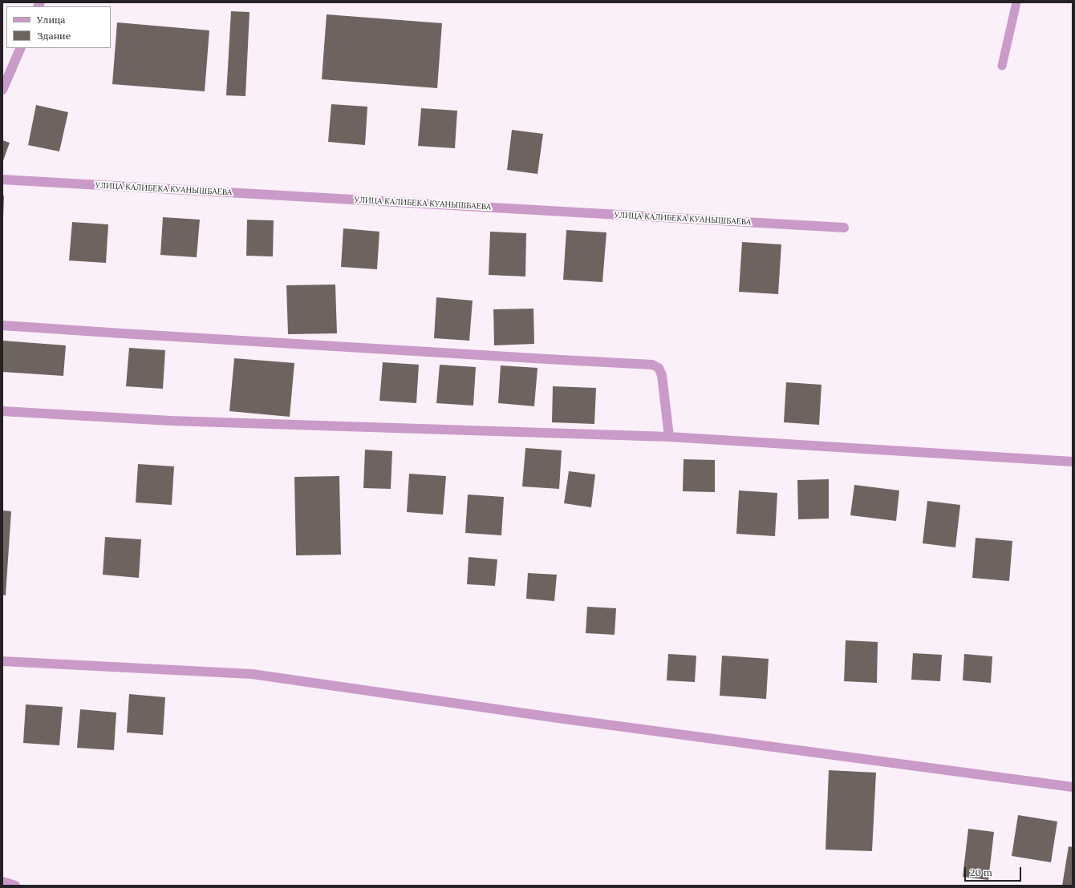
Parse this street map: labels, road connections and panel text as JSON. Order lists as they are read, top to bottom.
{
  "streets": {
    "street": ["УЛИЦА КАЛИБЕКА КУАНЫШБАЕВА"]
  },
  "legend": ["Улица", "Здание"],
  "scale_bar": "20 m"
}
